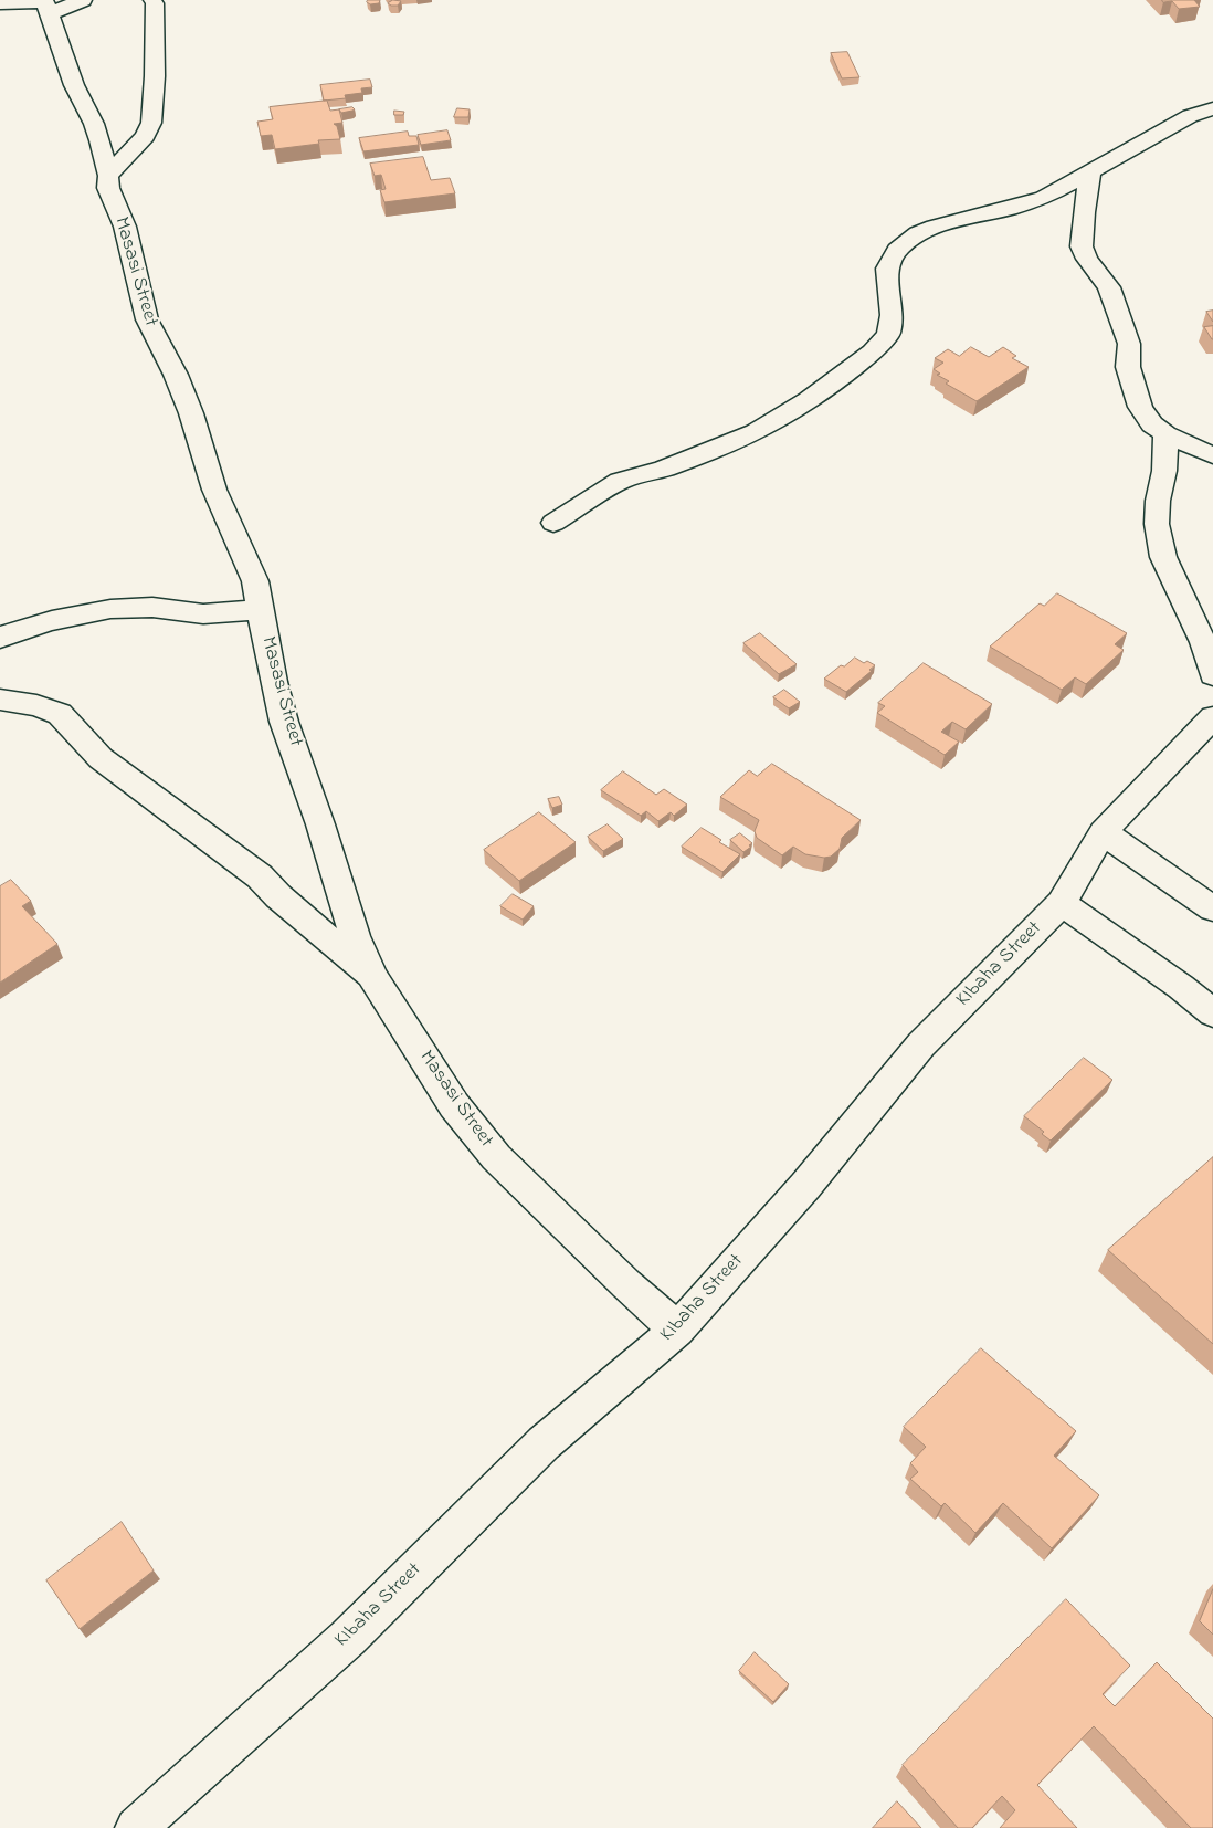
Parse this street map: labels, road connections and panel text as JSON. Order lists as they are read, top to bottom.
{
  "streets": {
    "street": ["Masasi Street", "KIbaha Street"]
  },
  "crossings": [
    ["Masasi Street", "KIbaha Street"]
  ]
}
